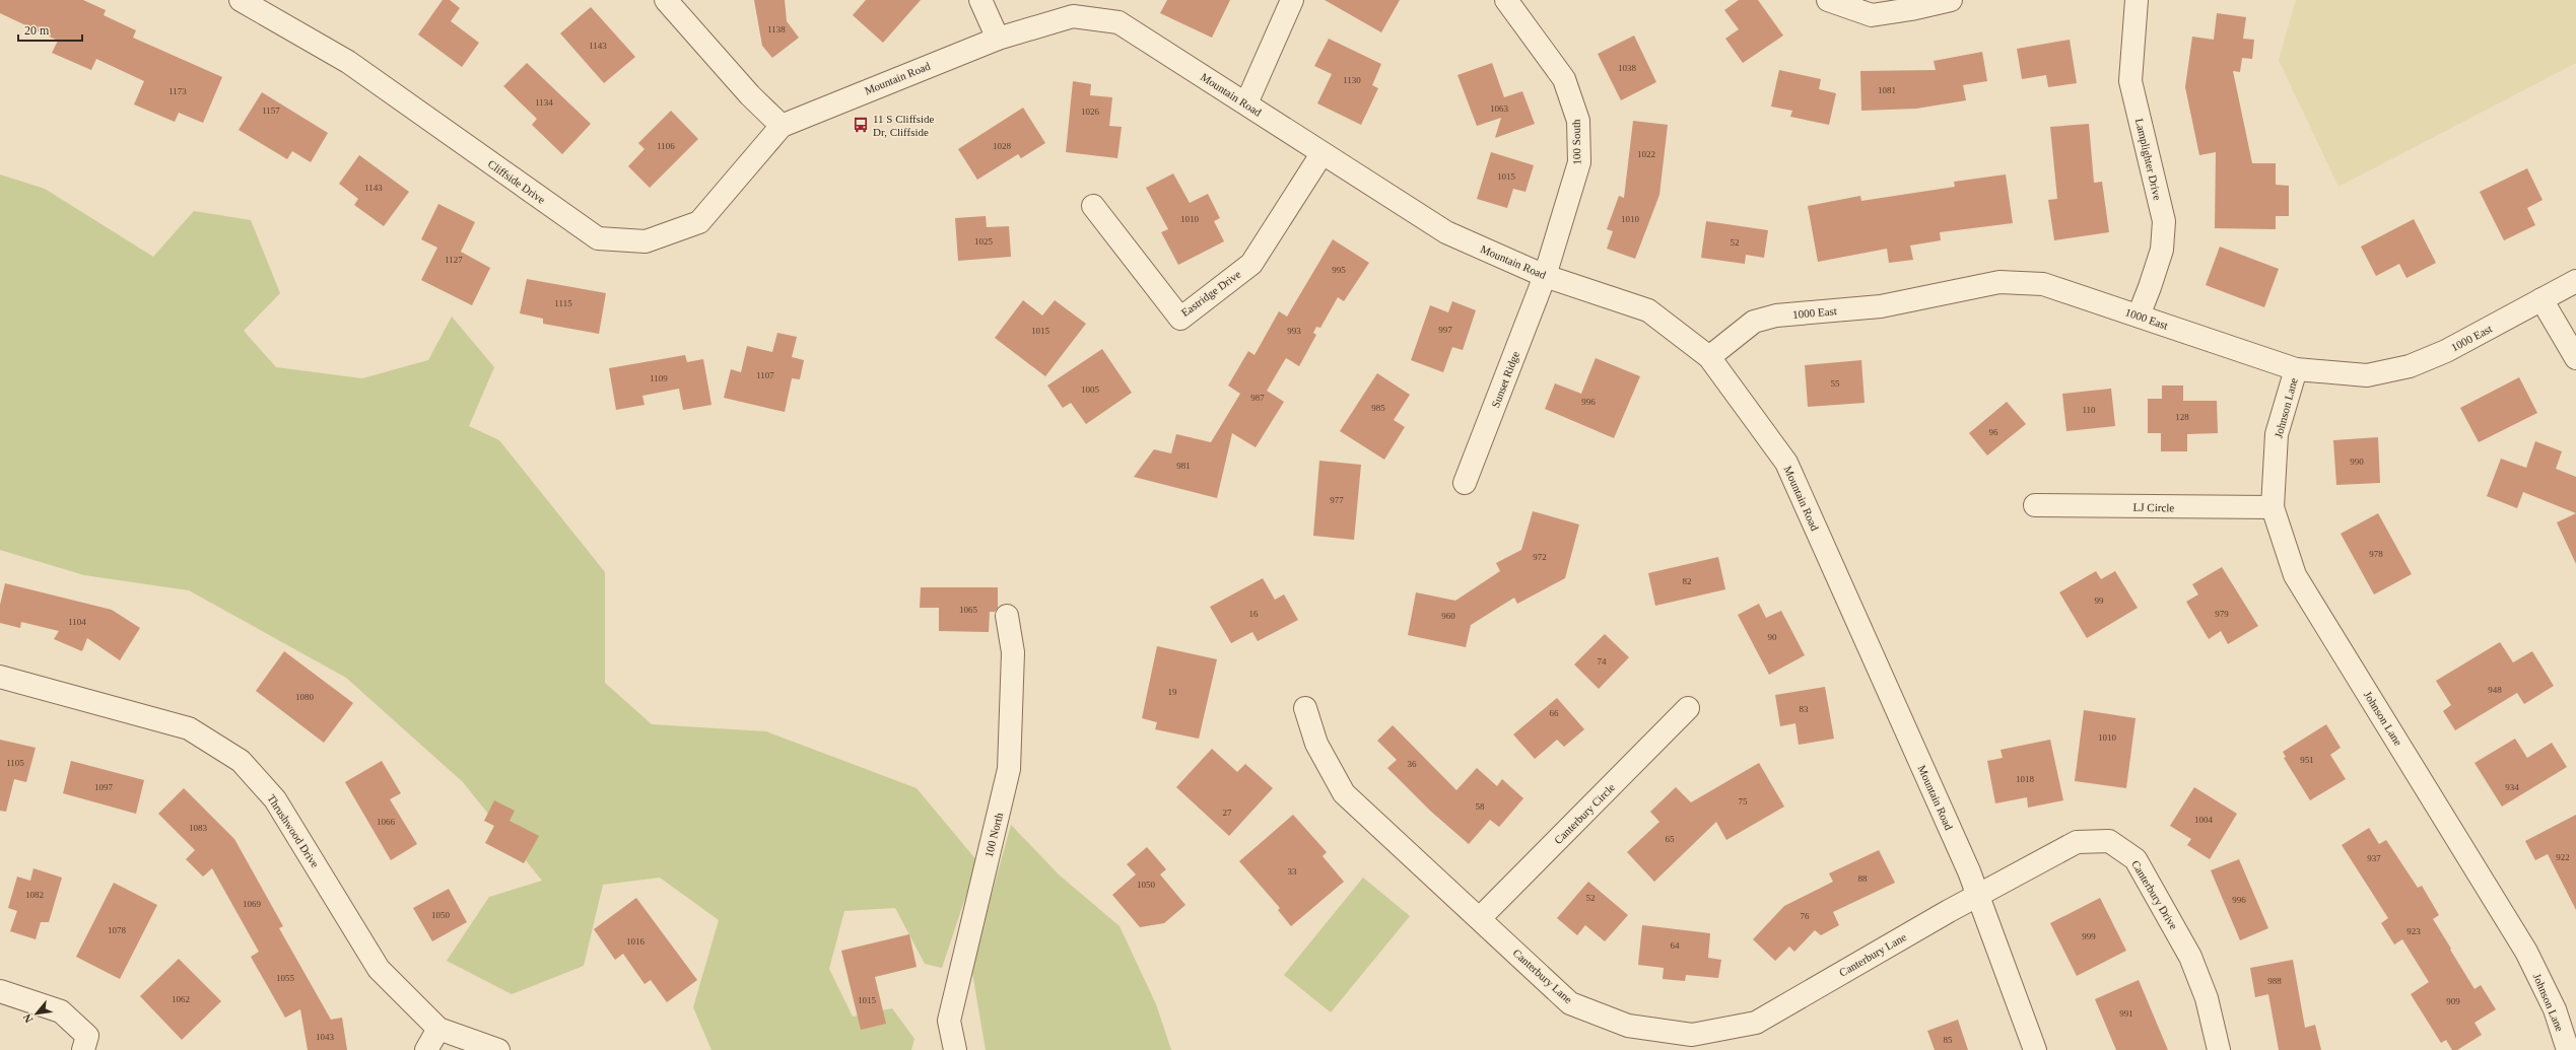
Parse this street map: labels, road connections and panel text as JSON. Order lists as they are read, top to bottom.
{
  "streets": {
    "street": [
      "Mountain Road",
      "100 South",
      "Lamplighter Drive",
      "Cliffside Drive",
      "Eastridge Drive",
      "1000 East",
      "Sunset Ridge",
      "Johnson Lane",
      "LJ Circle",
      "Canterbury Circle",
      "Thrushwood Drive",
      "100 North",
      "Canterbury Drive",
      "Canterbury Lane"
    ]
  },
  "crossings": [
    ["Mountain Road", "100 South"],
    ["Mountain Road", "Cliffside Drive"],
    ["Mountain Road", "Eastridge Drive"],
    ["Mountain Road", "1000 East"],
    ["Mountain Road", "Sunset Ridge"],
    ["Mountain Road", "Canterbury Drive"],
    ["Mountain Road", "Canterbury Lane"],
    ["100 South", "Sunset Ridge"],
    ["Lamplighter Drive", "1000 East"],
    ["1000 East", "Johnson Lane"],
    ["Johnson Lane", "LJ Circle"],
    ["Canterbury Circle", "Canterbury Lane"],
    ["Canterbury Drive", "Canterbury Lane"]
  ],
  "places": {
    "bus stop": ["11 S Cliffside Dr, Cliffside"]
  },
  "house_numbers": [
    "1138",
    "1143",
    "1038",
    "1130",
    "1081",
    "1173",
    "1134",
    "1063",
    "1157",
    "1026",
    "1106",
    "1028",
    "1022",
    "1015",
    "1143",
    "1010",
    "1010",
    "1025",
    "52",
    "1127",
    "995",
    "1115",
    "997",
    "1015",
    "993",
    "1107",
    "1109",
    "55",
    "1005",
    "987",
    "996",
    "985",
    "110",
    "128",
    "96",
    "990",
    "981",
    "977",
    "978",
    "972",
    "82",
    "99",
    "1065",
    "16",
    "979",
    "960",
    "1104",
    "90",
    "74",
    "948",
    "19",
    "1080",
    "83",
    "66",
    "1010",
    "951",
    "1105",
    "36",
    "1018",
    "1097",
    "934",
    "75",
    "58",
    "27",
    "1004",
    "1066",
    "1083",
    "65",
    "922",
    "937",
    "33",
    "88",
    "1050",
    "1082",
    "52",
    "996",
    "1069",
    "1050",
    "76",
    "1078",
    "923",
    "999",
    "1016",
    "64",
    "1055",
    "988",
    "1062",
    "1015",
    "909",
    "991",
    "1043",
    "85"
  ],
  "scale_bar": "20 m",
  "north": "bottom left"
}
